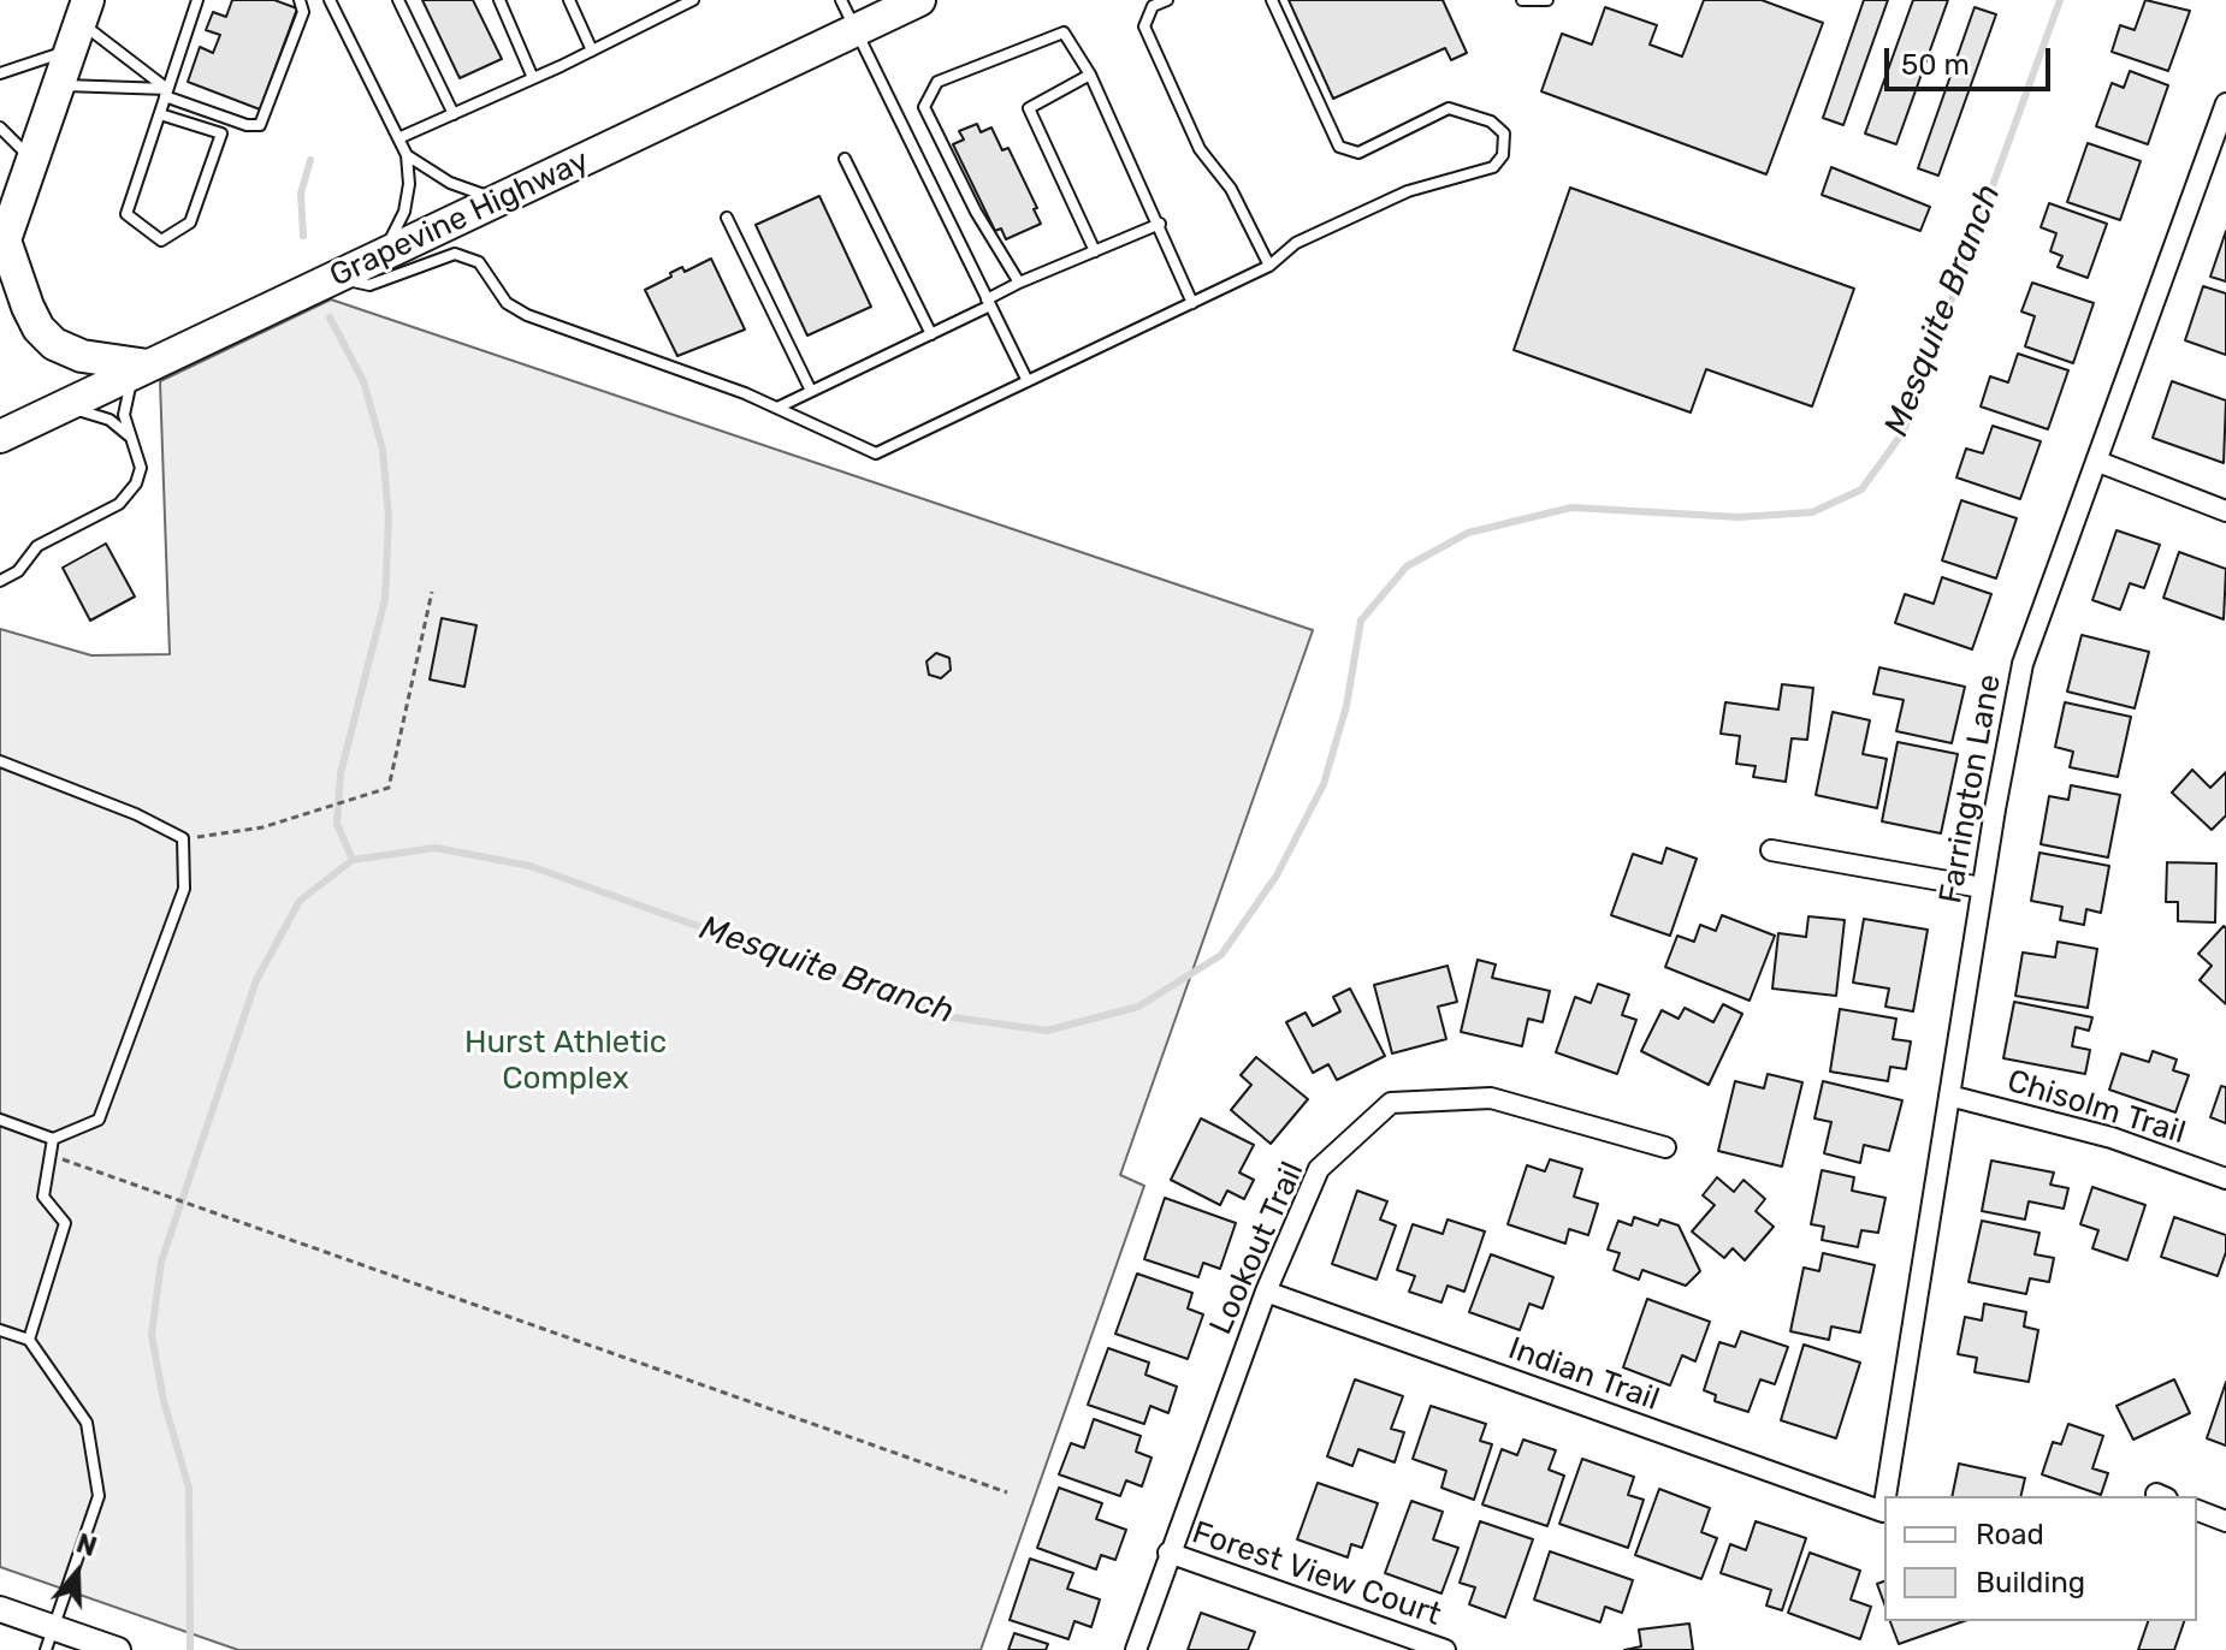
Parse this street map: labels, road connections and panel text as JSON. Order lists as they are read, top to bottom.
{
  "streets": {
    "main road": ["Grapevine Highway"],
    "street": [
      "Farrington Lane",
      "Chisolm Trail",
      "Lookout Trail",
      "Indian Trail",
      "Forest View Court"
    ]
  },
  "crossings": [
    ["Farrington Lane", "Chisolm Trail"],
    ["Farrington Lane", "Indian Trail"],
    ["Lookout Trail", "Indian Trail"],
    ["Lookout Trail", "Forest View Court"]
  ],
  "water": ["Mesquite Branch"],
  "parks": ["Hurst Athletic Complex"],
  "legend": ["Road", "Building"],
  "scale_bar": "50 m",
  "north": "top"
}
